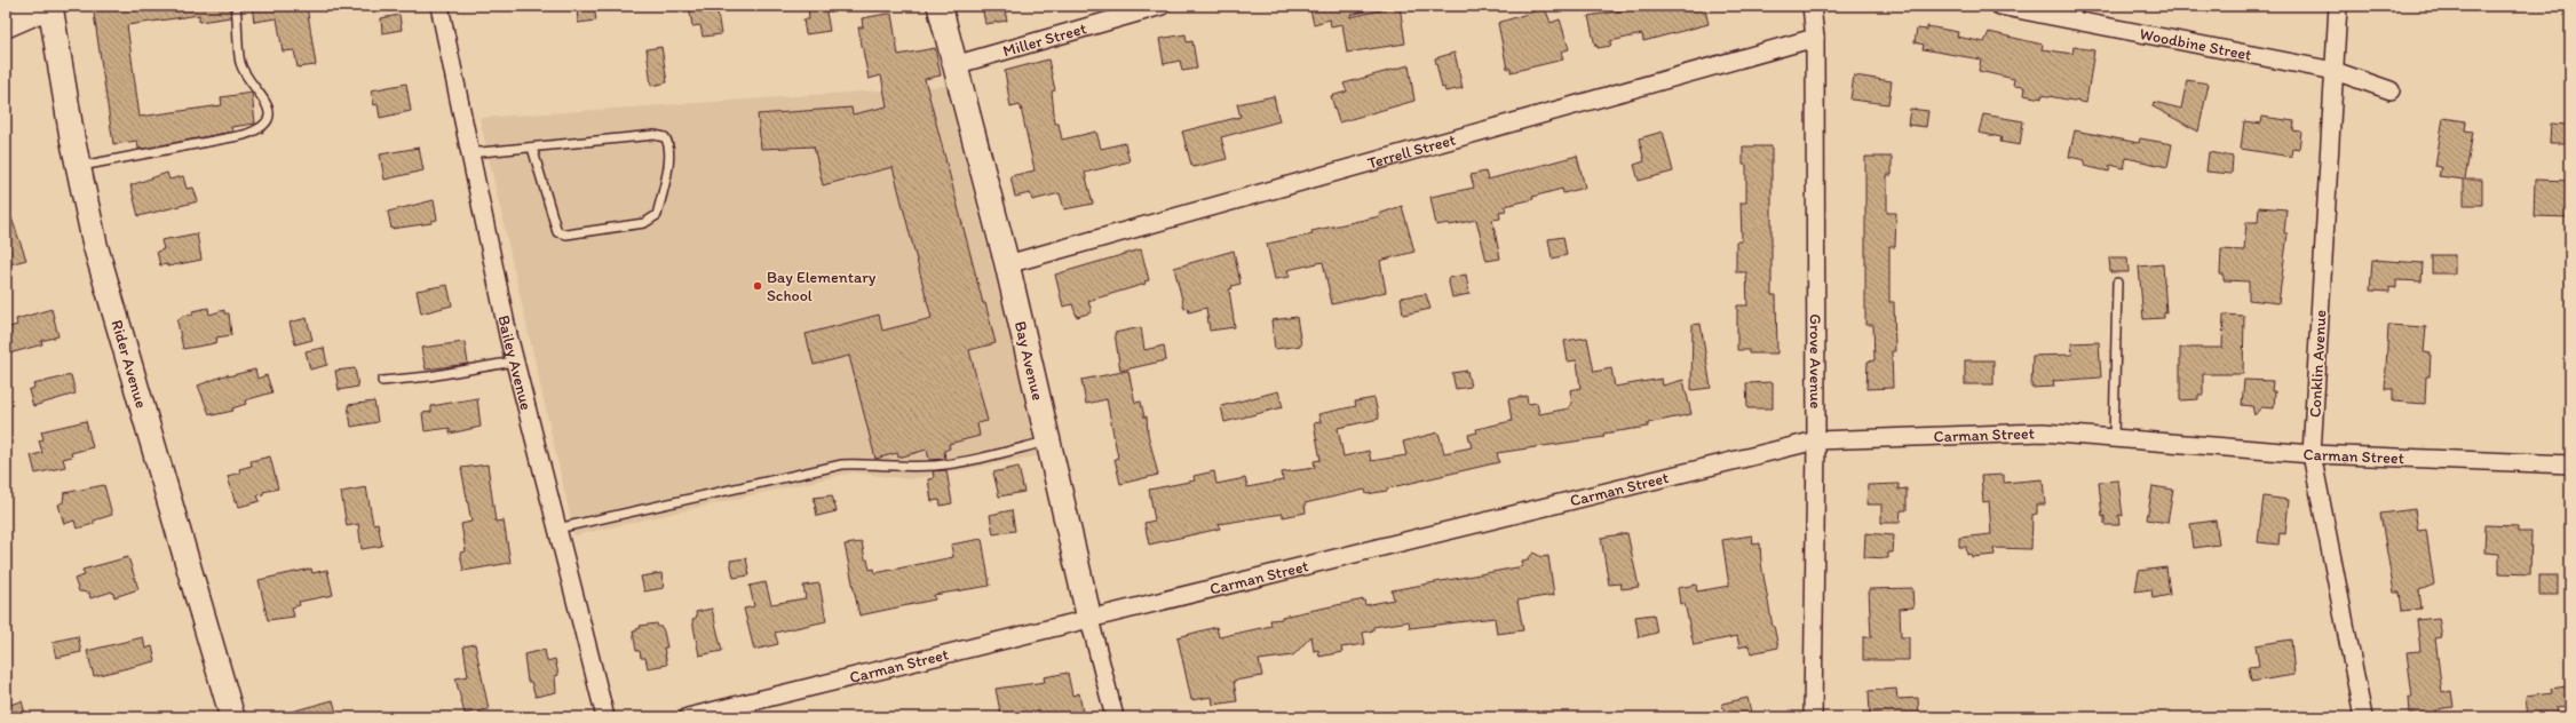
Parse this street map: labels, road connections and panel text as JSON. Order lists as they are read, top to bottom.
{
  "streets": {
    "street": [
      "Miller Street",
      "Woodbine Street",
      "Terrell Street",
      "Bay Avenue",
      "Grove Avenue",
      "Bailey Avenue",
      "Rider Avenue",
      "Conklin Avenue",
      "Carman Street"
    ]
  },
  "crossings": [
    ["Miller Street", "Bay Avenue"],
    ["Woodbine Street", "Conklin Avenue"],
    ["Terrell Street", "Bay Avenue"],
    ["Terrell Street", "Grove Avenue"],
    ["Bay Avenue", "Carman Street"],
    ["Grove Avenue", "Carman Street"],
    ["Conklin Avenue", "Carman Street"]
  ],
  "places": ["Bay Elementary School"]
}
